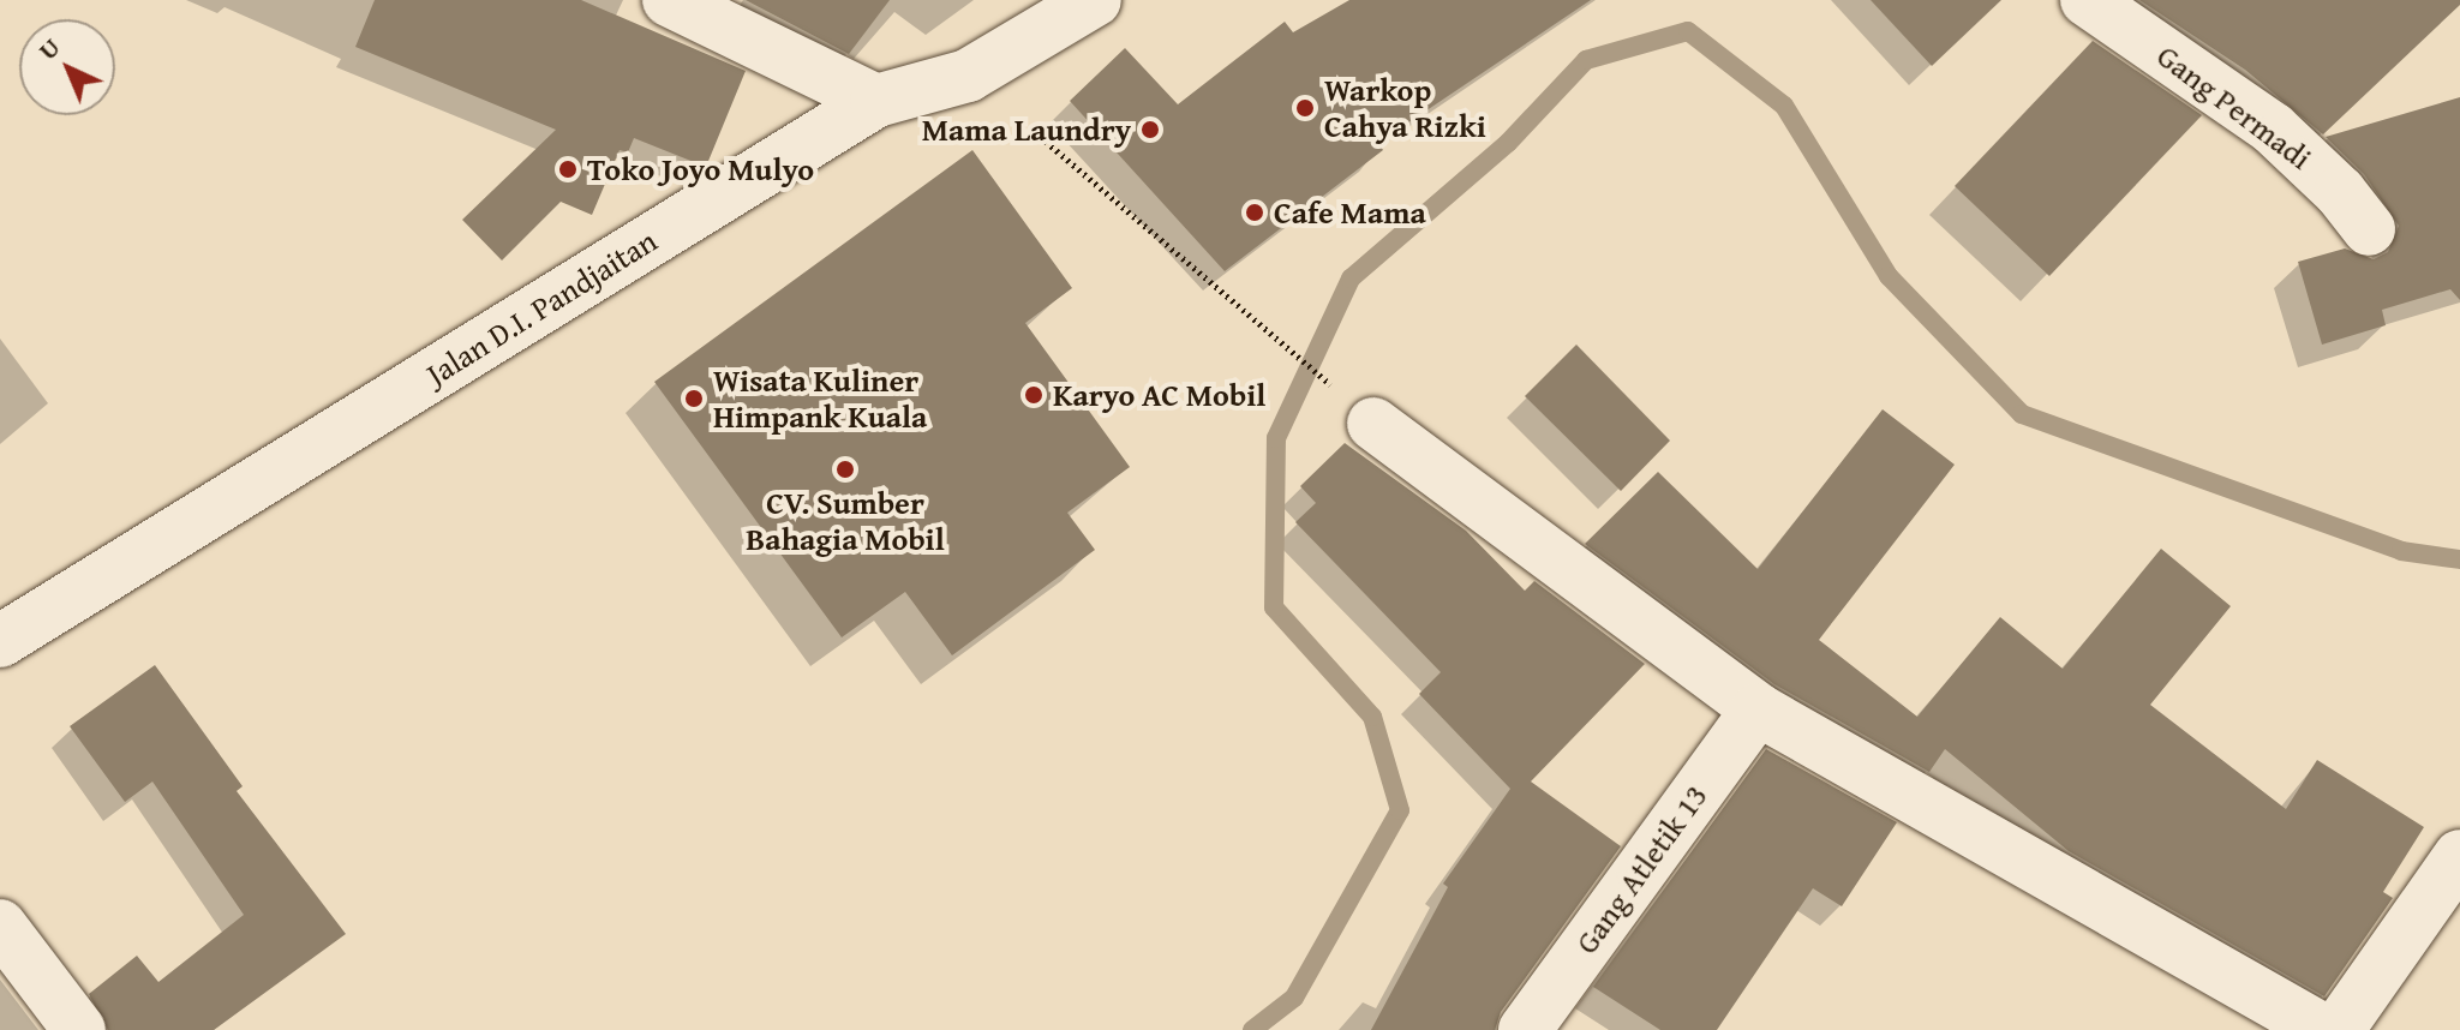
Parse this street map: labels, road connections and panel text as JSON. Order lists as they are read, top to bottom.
{
  "streets": {
    "street": ["Gang Permadi", "Jalan D.I. Pandjaitan", "Gang Atletik 13"]
  },
  "places": [
    "Warkop Cahya Rizki",
    "Mama Laundry",
    "Toko Joyo Mulyo",
    "Cafe Mama",
    "Karyo AC Mobil",
    "Wisata Kuliner Himpank Kuala",
    "CV. Sumber Bahagia Mobil"
  ],
  "north": "top left"
}
